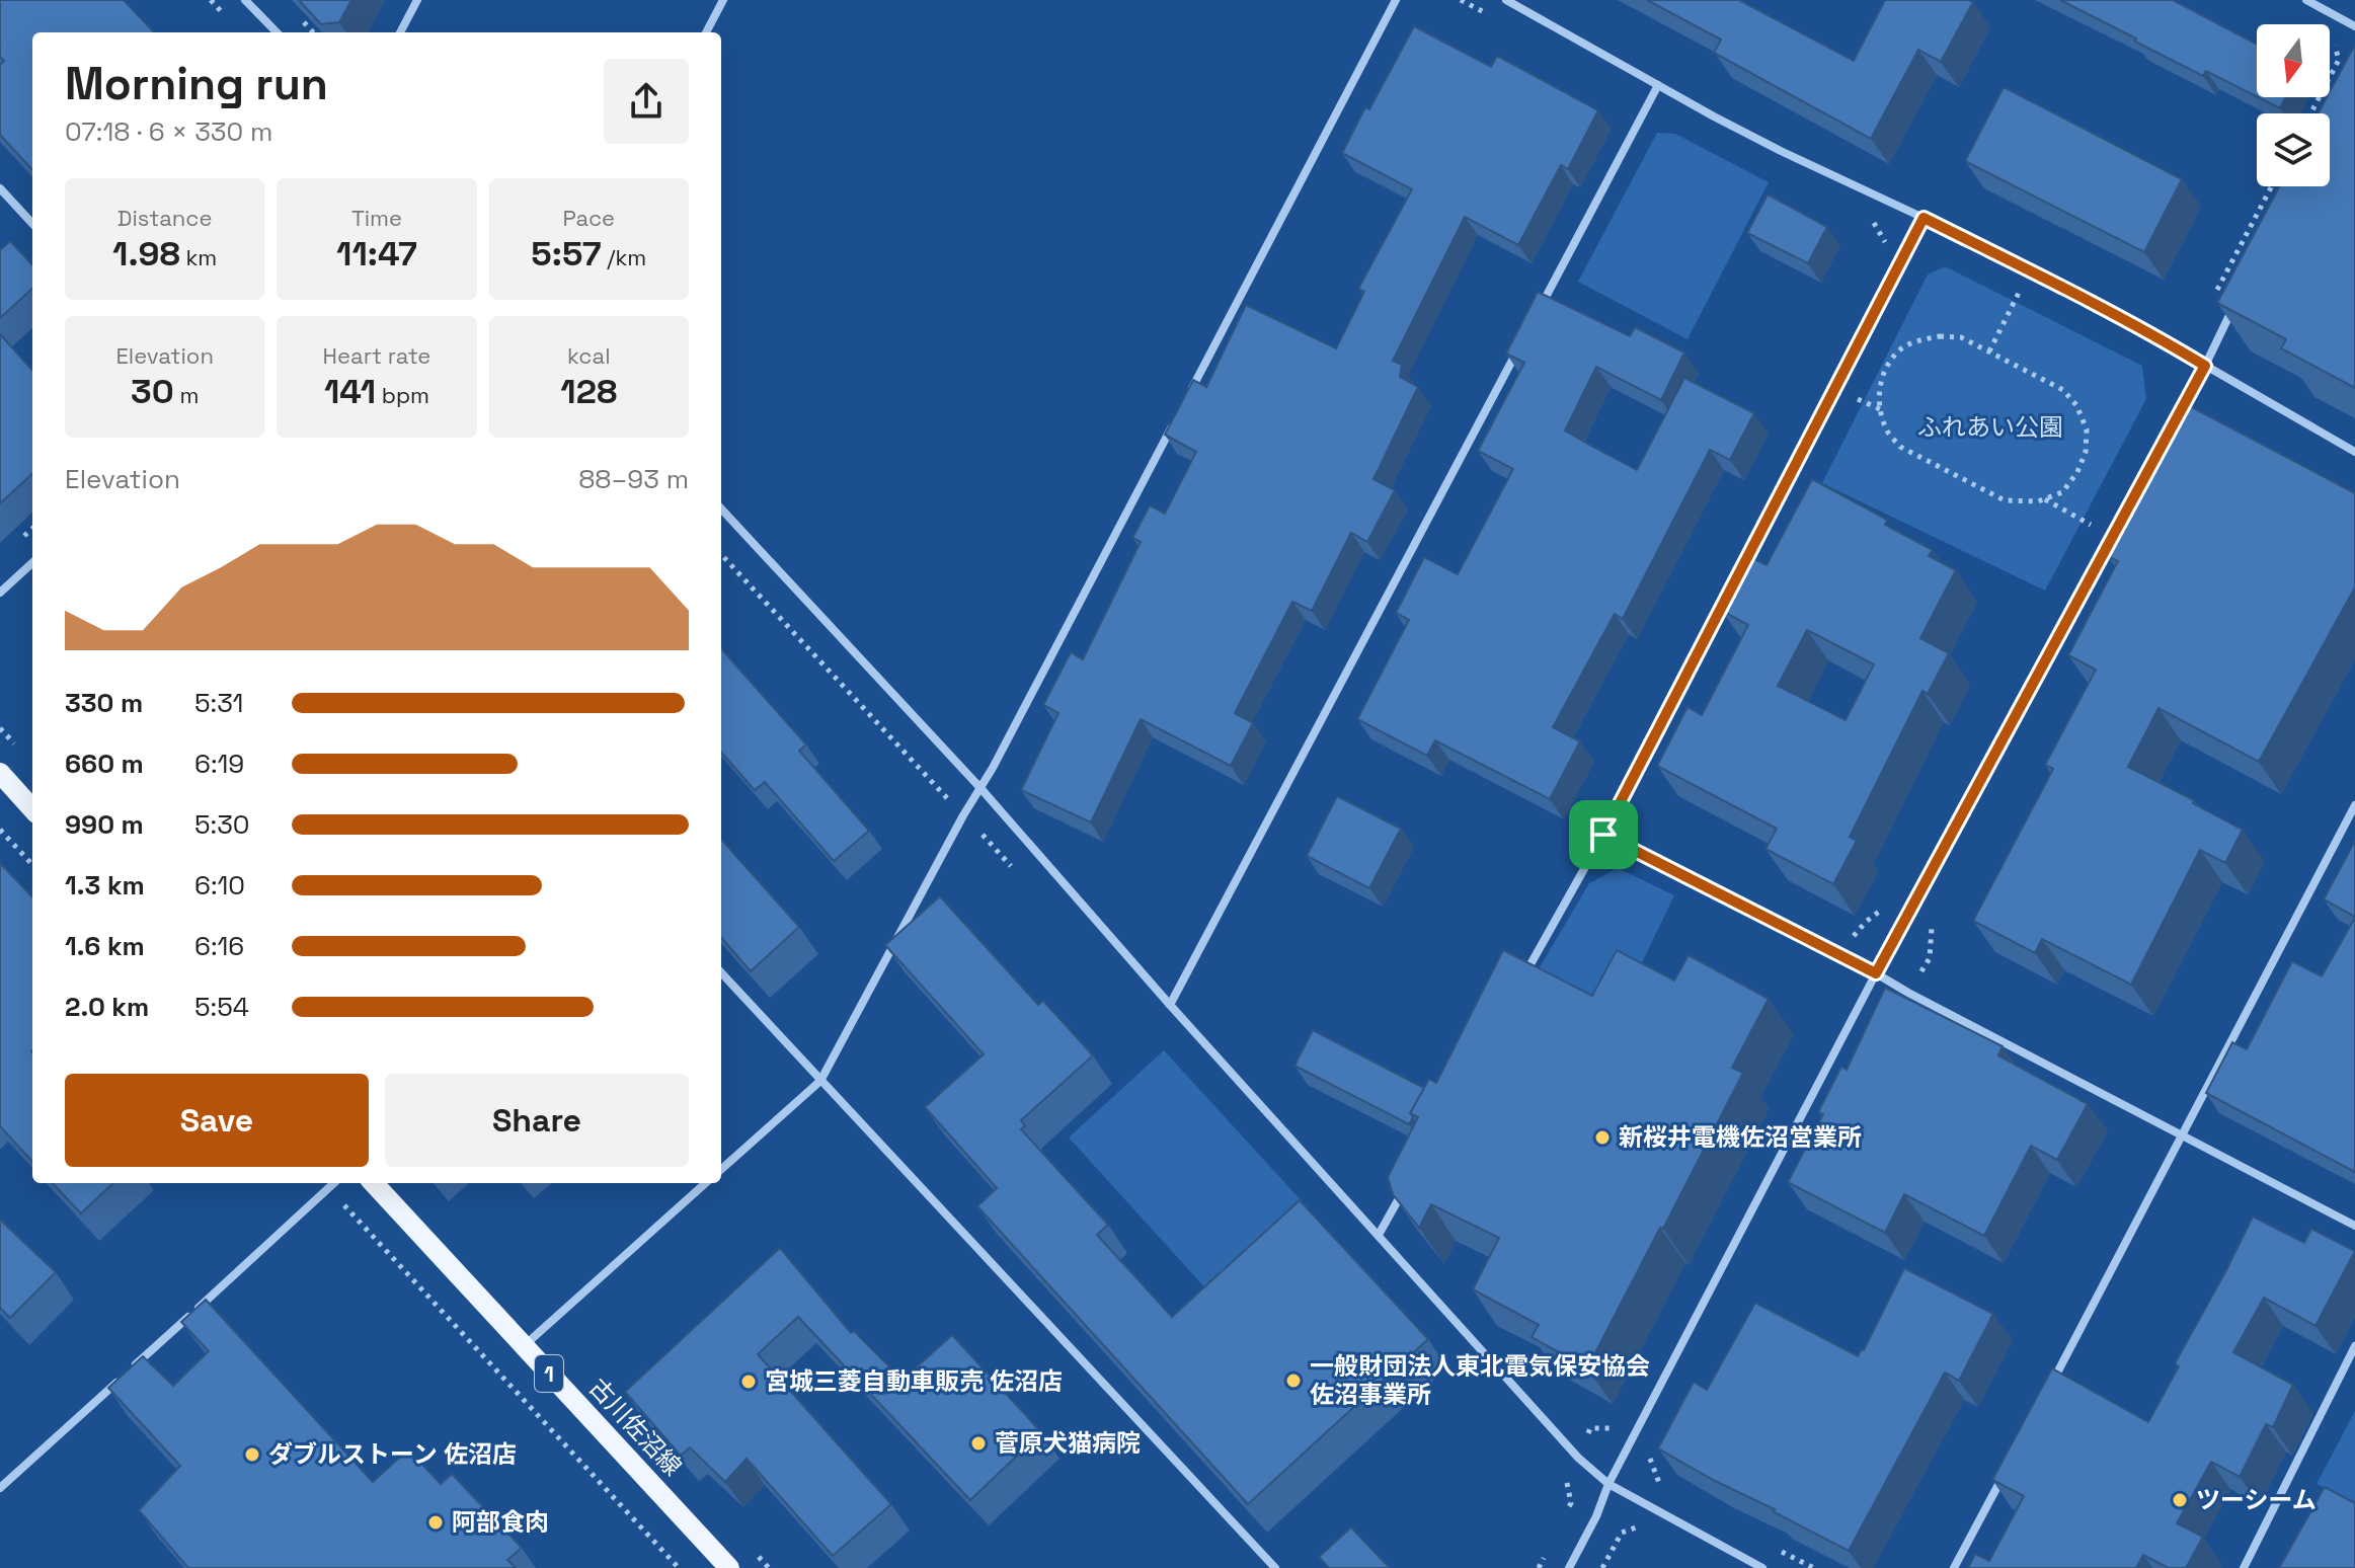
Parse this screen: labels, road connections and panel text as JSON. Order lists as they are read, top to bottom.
{
  "streets": {
    "main road": ["1", "古川佐沼線"]
  },
  "parks": ["ふれあい公園"],
  "places": [
    "新桜井電機佐沼営業所",
    "一般財団法人東北電気保安協会 佐沼事業所",
    "宮城三菱自動車販売 佐沼店",
    "菅原犬猫病院",
    "ダブルストーン 佐沼店",
    "ツーシーム",
    "阿部食肉"
  ],
  "north": "bottom",
  "page": {
    "heading": ["Morning run", "07:18 · 6 × 330 m"],
    "stats": [
      ["Distance", "1.98 km"],
      ["Time", "11:47"],
      ["Pace", "5:57 /km"],
      ["Elevation", "30 m"],
      ["Heart rate", "141 bpm"],
      ["kcal", "128"]
    ],
    "chart": ["Elevation", "88–93 m"],
    "list": [
      {
        "name": "330 m",
        "note": "5:31"
      },
      {
        "name": "660 m",
        "note": "6:19"
      },
      {
        "name": "990 m",
        "note": "5:30"
      },
      {
        "name": "1.3 km",
        "note": "6:10"
      },
      {
        "name": "1.6 km",
        "note": "6:16"
      },
      {
        "name": "2.0 km",
        "note": "5:54"
      }
    ],
    "buttons": ["Save", "Share"]
  }
}
